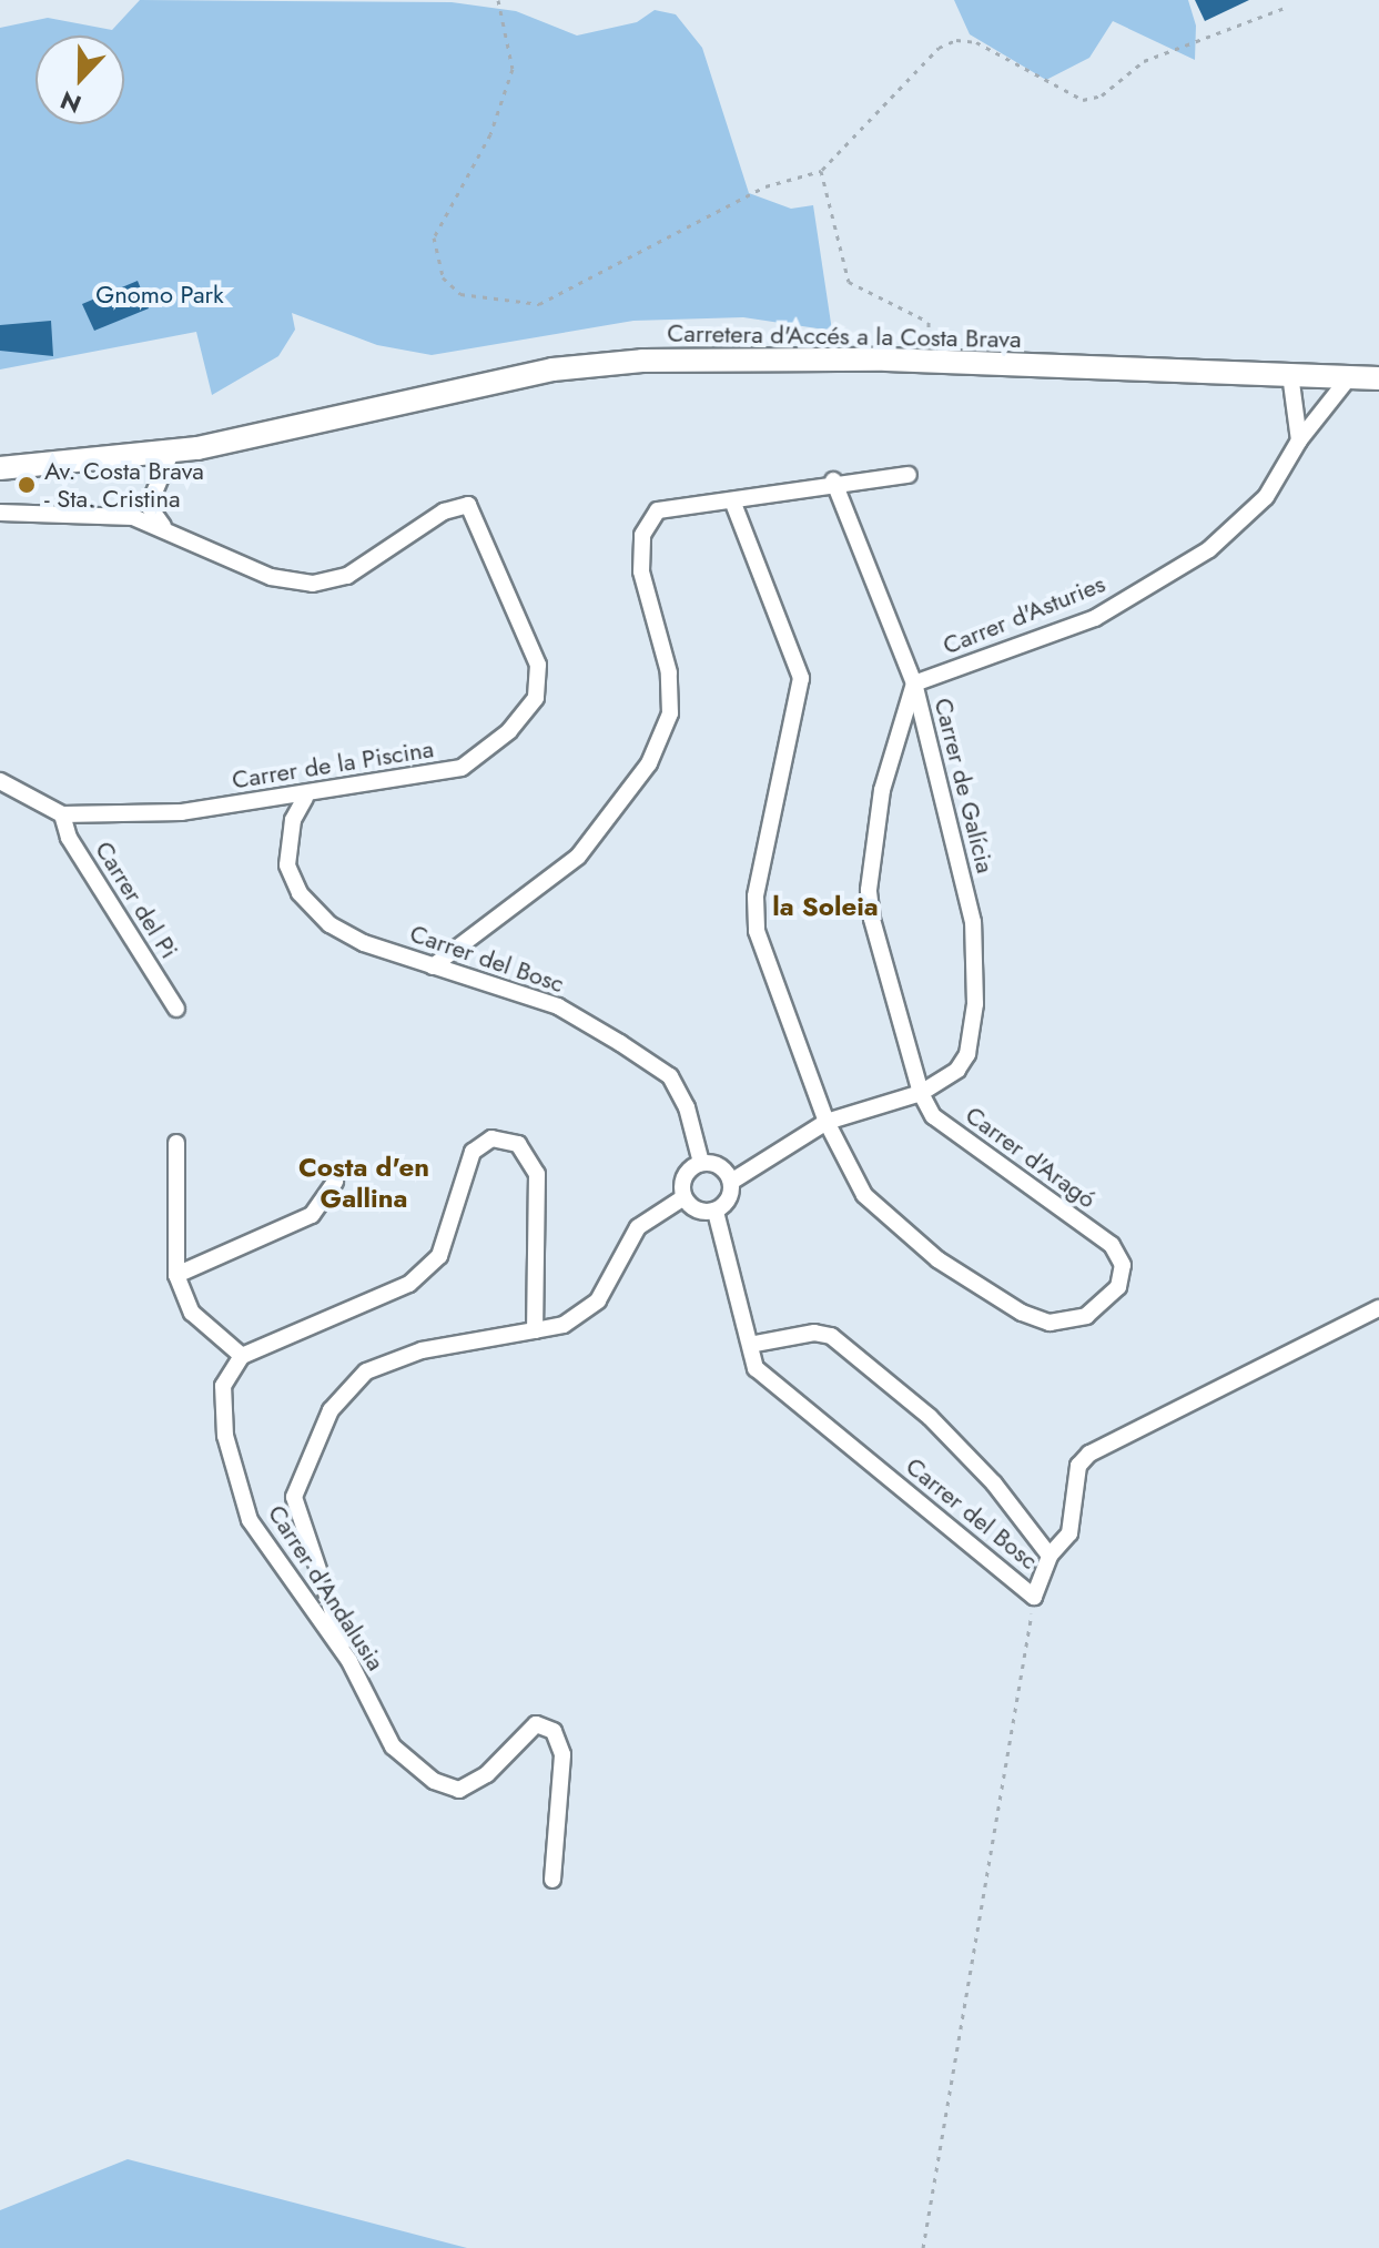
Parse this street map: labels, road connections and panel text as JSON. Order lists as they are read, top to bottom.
{
  "streets": {
    "main road": ["Carretera d'Accés a la Costa Brava"],
    "street": [
      "Carrer d'Asturies",
      "Carrer de la Piscina",
      "Carrer de Galícia",
      "Carrer del Pi",
      "Carrer del Bosc",
      "Carrer d'Aragó",
      "Carrer d'Andalusia"
    ]
  },
  "crossings": [
    ["Carretera d'Accés a la Costa Brava", "Carrer d'Asturies"],
    ["Carrer d'Asturies", "Carrer de Galícia"],
    ["Carrer d'Asturies", "Carrer d'Aragó"],
    ["Carrer de la Piscina", "Carrer del Pi"],
    ["Carrer de la Piscina", "Carrer del Bosc"],
    ["Carrer de Galícia", "Carrer d'Aragó"]
  ],
  "districts": ["la Soleia", "Costa d'en Gallina"],
  "parks": ["Gnomo Park"],
  "places": ["Av. Costa Brava - Sta. Cristina"],
  "north": "bottom"
}
